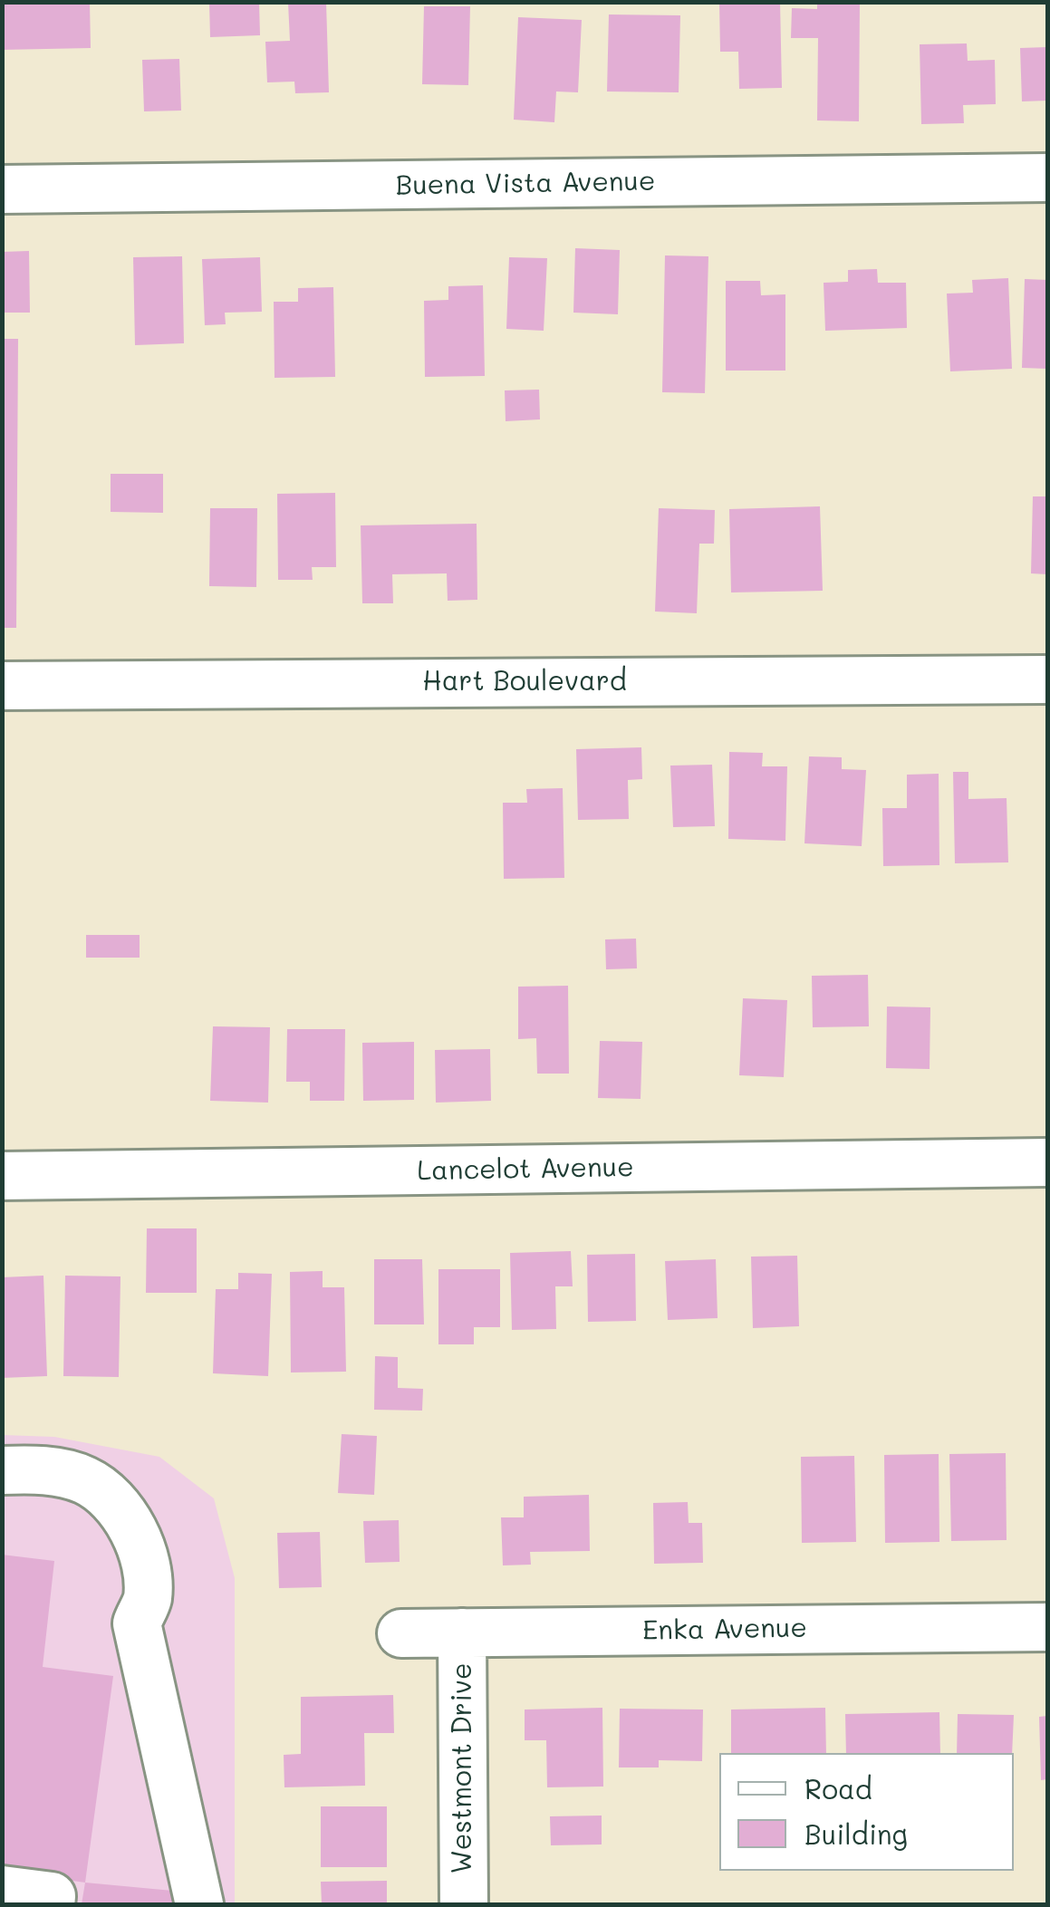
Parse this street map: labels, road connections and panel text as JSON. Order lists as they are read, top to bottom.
{
  "streets": {
    "street": [
      "Buena Vista Avenue",
      "Hart Boulevard",
      "Lancelot Avenue",
      "Enka Avenue",
      "Westmont Drive"
    ]
  },
  "crossings": [
    ["Enka Avenue", "Westmont Drive"]
  ],
  "legend": ["Road", "Building"]
}
